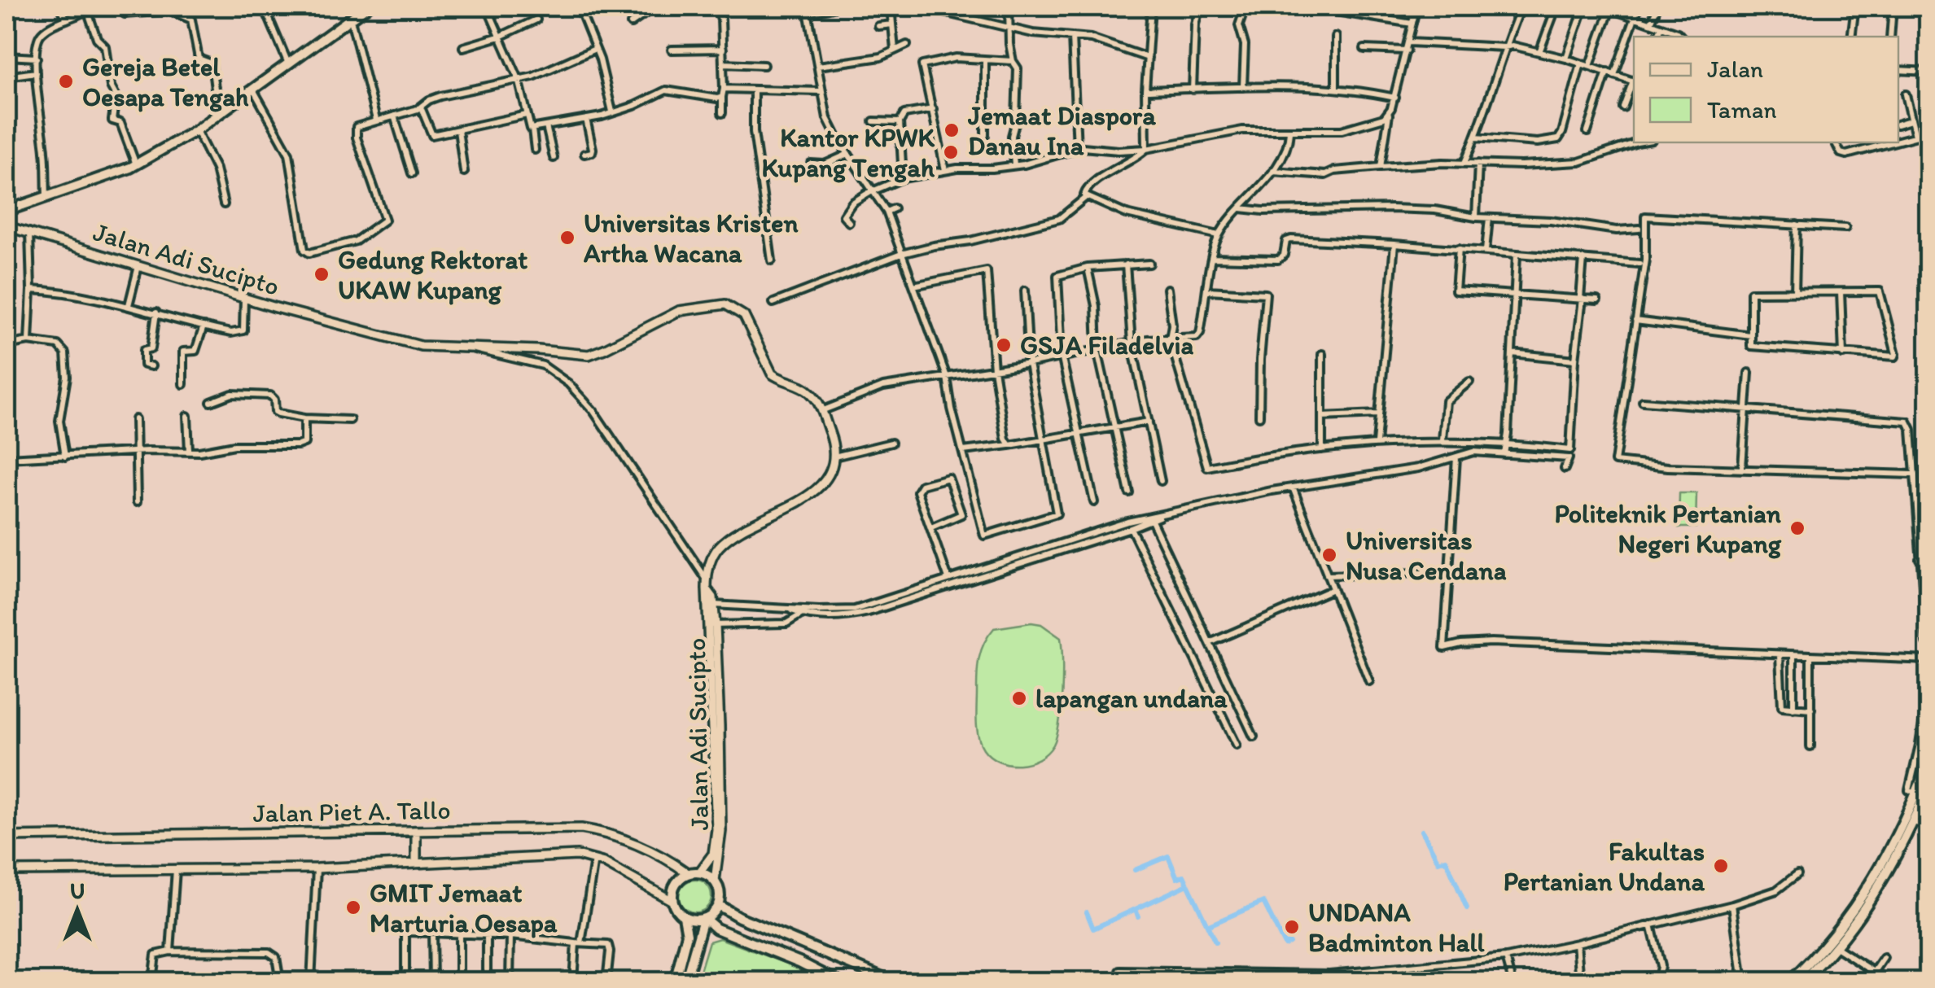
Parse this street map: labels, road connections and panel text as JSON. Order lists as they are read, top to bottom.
{
  "streets": {
    "main road": ["Jalan Adi Sucipto", "Jalan Piet A. Tallo"]
  },
  "crossings": [
    ["Jalan Adi Sucipto", "Jalan Piet A. Tallo"]
  ],
  "places": [
    "Gereja Betel Oesapa Tengah",
    "Jemaat Diaspora Danau Ina",
    "Kantor KPWK Kupang Tengah",
    "Universitas Kristen Artha Wacana",
    "Gedung Rektorat UKAW Kupang",
    "GSJA Filadelvia",
    "Politeknik Pertanian Negeri Kupang",
    "Universitas Nusa Cendana",
    "lapangan undana",
    "Fakultas Pertanian Undana",
    "GMIT Jemaat Marturia Oesapa",
    "UNDANA Badminton Hall"
  ],
  "legend": ["Jalan", "Taman"],
  "north": "top"
}
